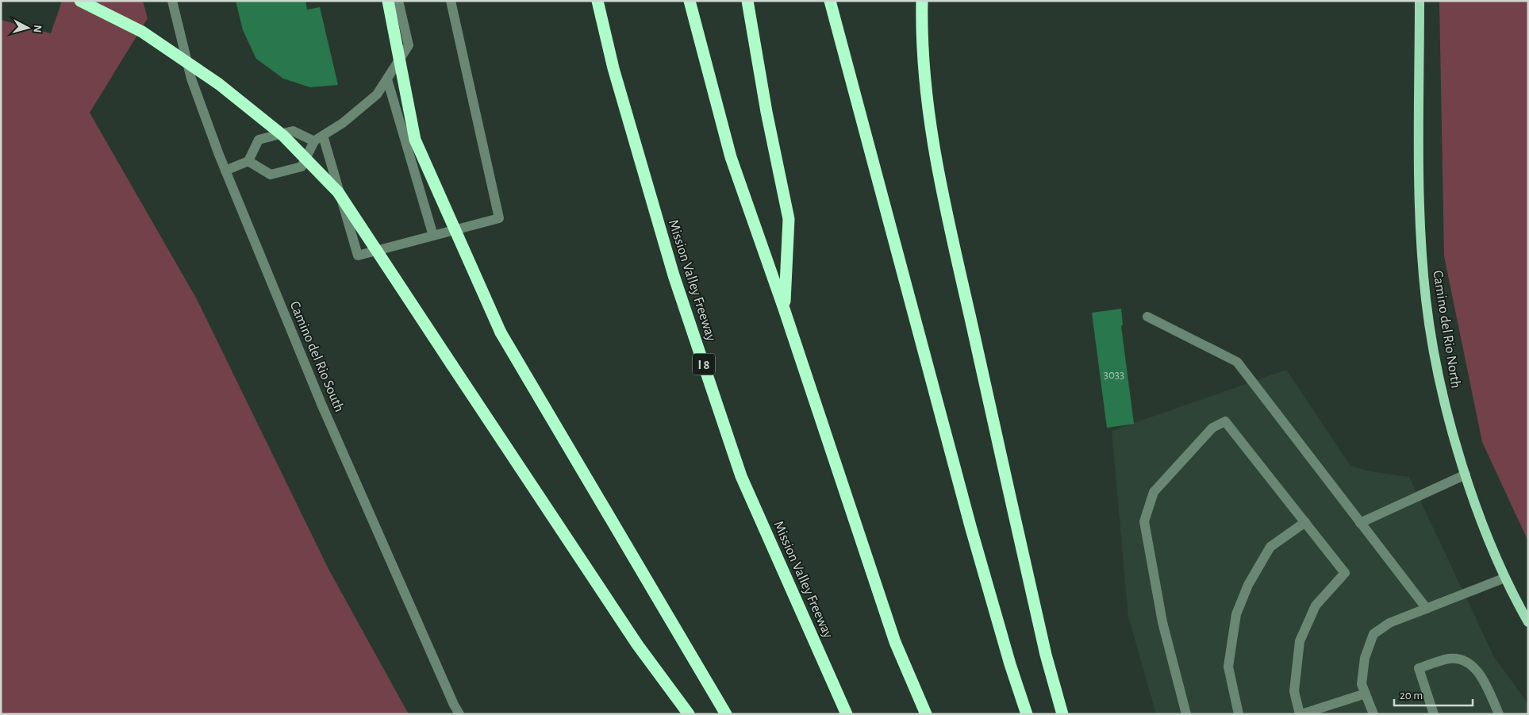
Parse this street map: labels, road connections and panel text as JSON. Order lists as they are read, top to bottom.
{
  "streets": {
    "highway": ["Mission Valley Freeway", "I 8"],
    "main road": ["Camino del Rio North"],
    "street": ["Camino del Rio South"]
  },
  "house_numbers": ["3033"],
  "scale_bar": "20 m",
  "north": "right"
}
